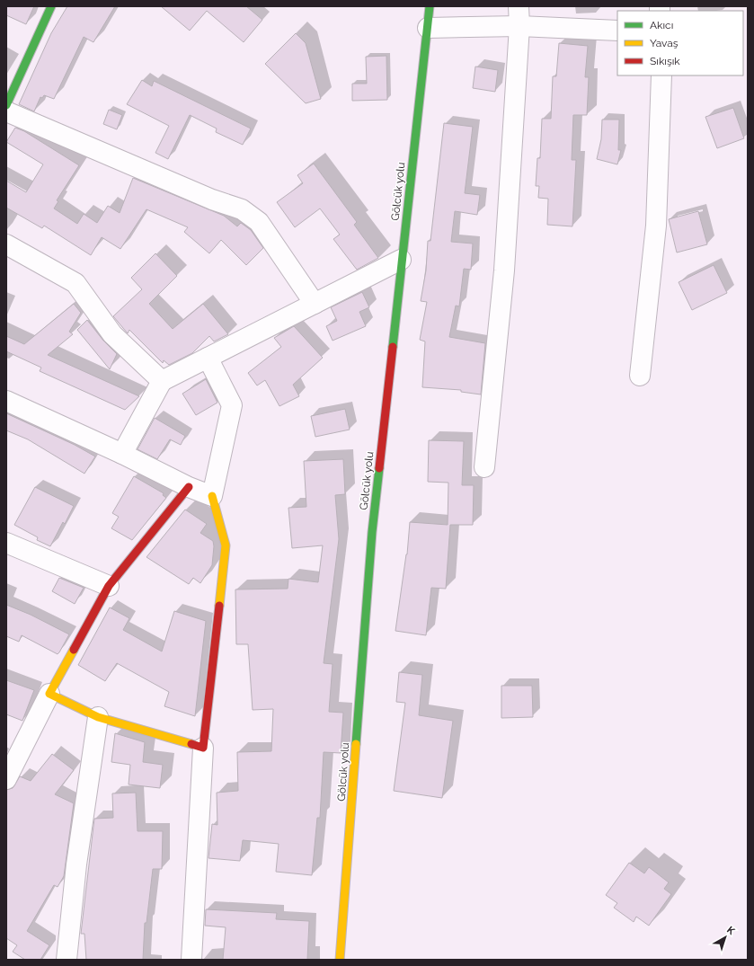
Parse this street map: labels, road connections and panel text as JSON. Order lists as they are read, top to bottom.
{
  "streets": {
    "main road": ["Gölcük yolu"]
  },
  "legend": ["Akıcı", "Yavaş", "Sıkışık"],
  "north": "top right"
}
